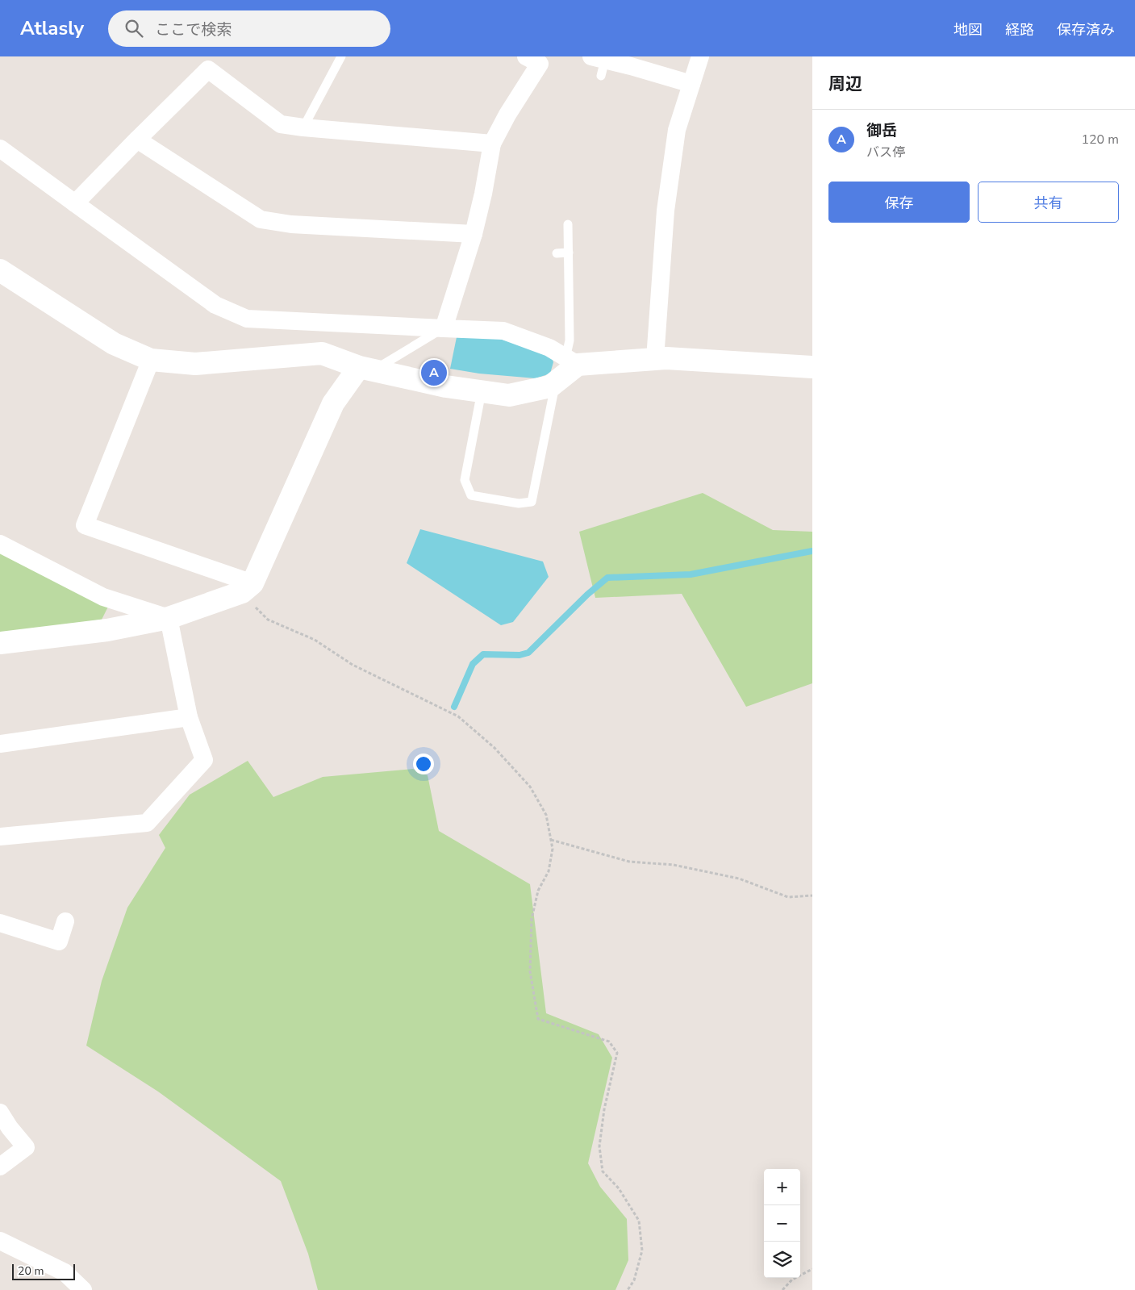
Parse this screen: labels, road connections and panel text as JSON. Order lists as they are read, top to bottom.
{
  "scale_bar": "20 m",
  "page": {
    "header": "Atlasly",
    "search": "ここで検索",
    "nav": ["地図", "経路", "保存済み"],
    "heading": "周辺",
    "list": [
      {
        "mark": "A",
        "name": "御岳",
        "note": "バス停",
        "value": "120 m"
      }
    ],
    "buttons": ["保存", "共有"],
    "pins": "A",
    "map_buttons": ["+", "−"],
    "scale": "20 m"
  }
}
